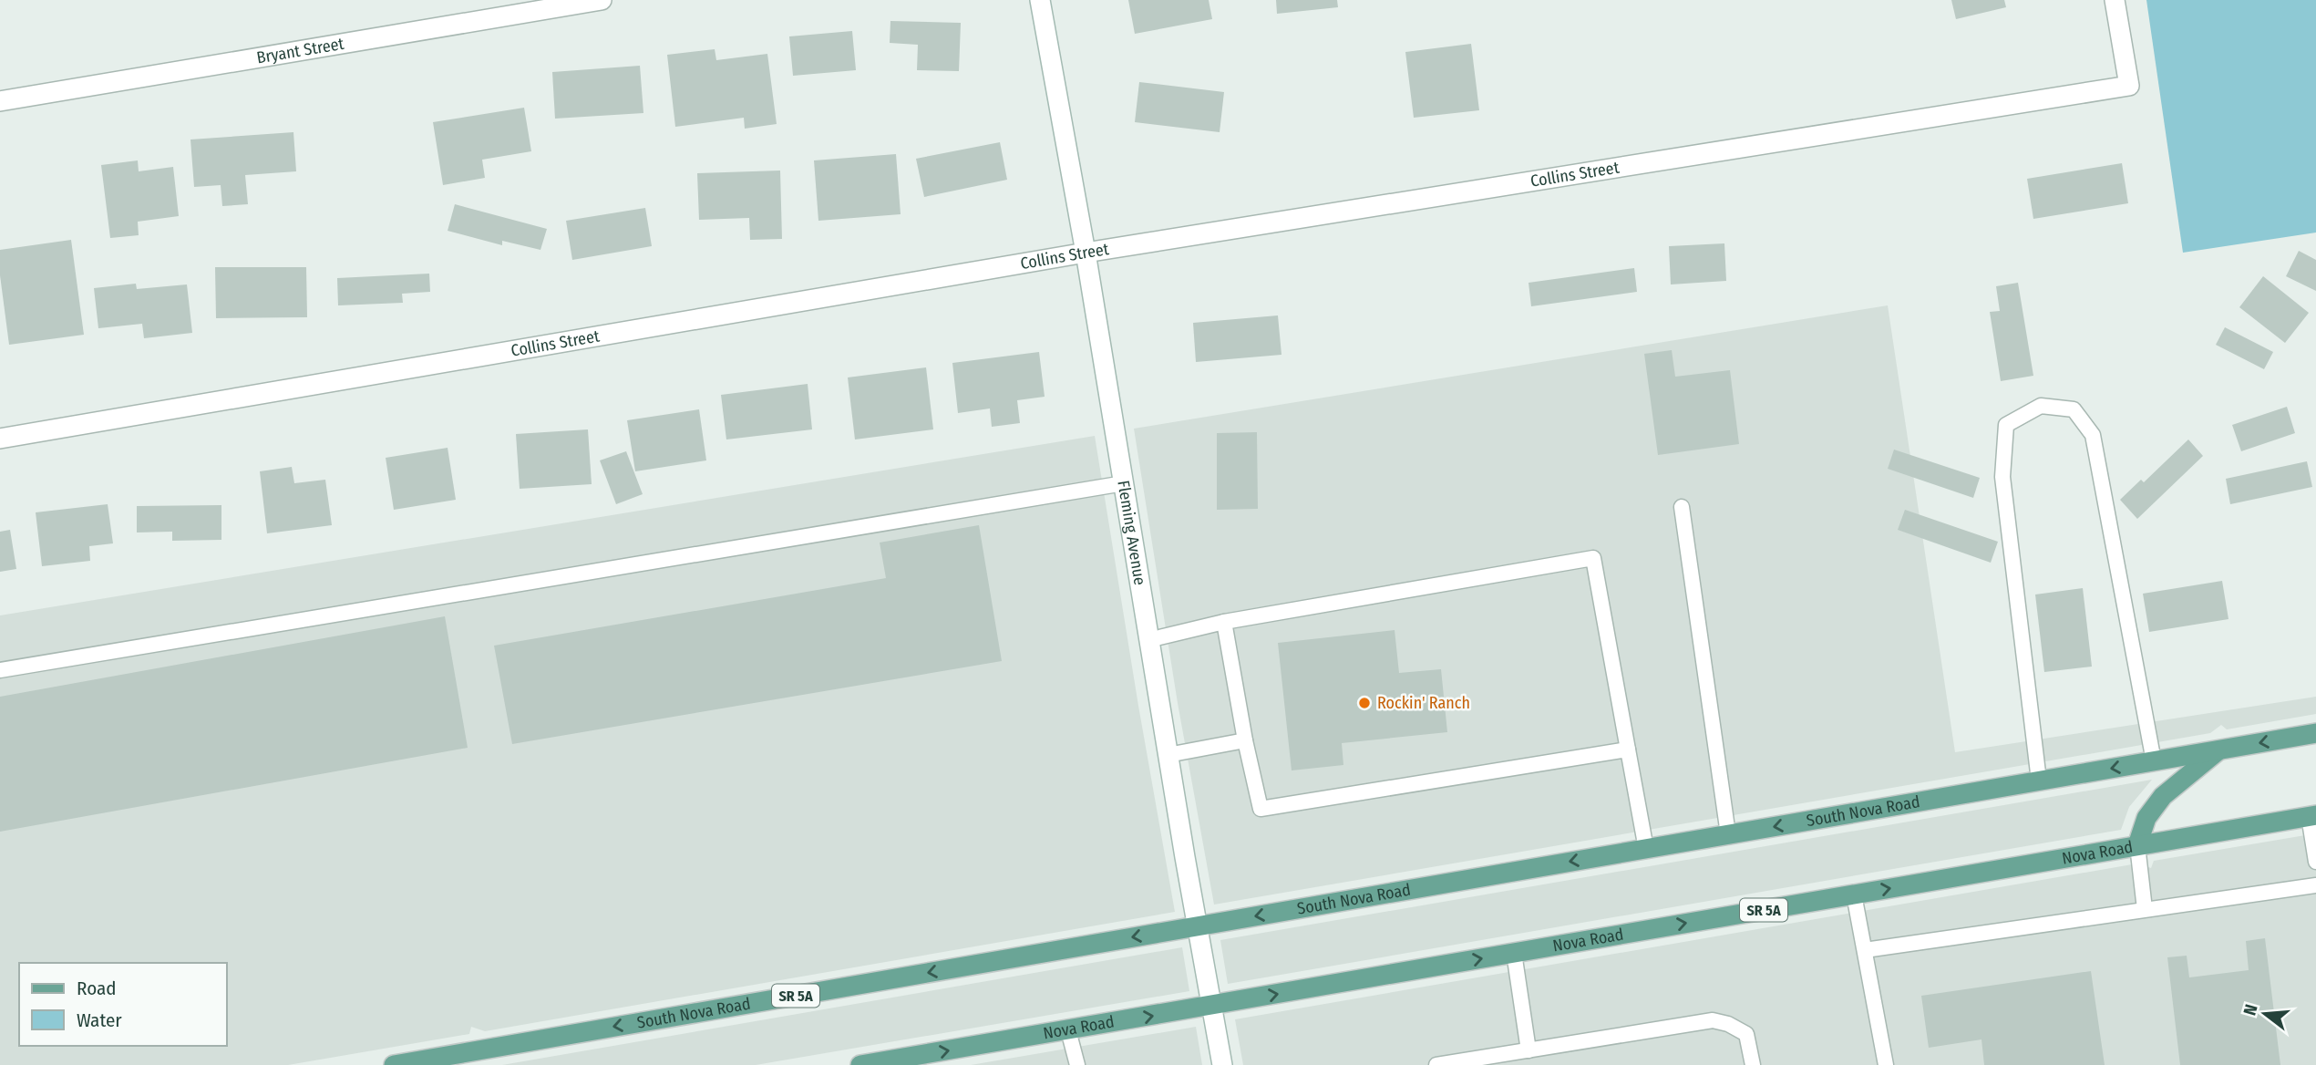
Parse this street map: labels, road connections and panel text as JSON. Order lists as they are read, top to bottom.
{
  "streets": {
    "main road": ["South Nova Road", "Nova Road", "SR 5A"],
    "street": ["Bryant Street", "Collins Street", "Fleming Avenue"]
  },
  "crossings": [
    ["Collins Street", "Fleming Avenue"],
    ["Fleming Avenue", "South Nova Road"],
    ["Fleming Avenue", "Nova Road"]
  ],
  "one_way": ["South Nova Road", "Nova Road"],
  "places": ["Rockin' Ranch"],
  "legend": ["Road", "Water"],
  "north": "left"
}
